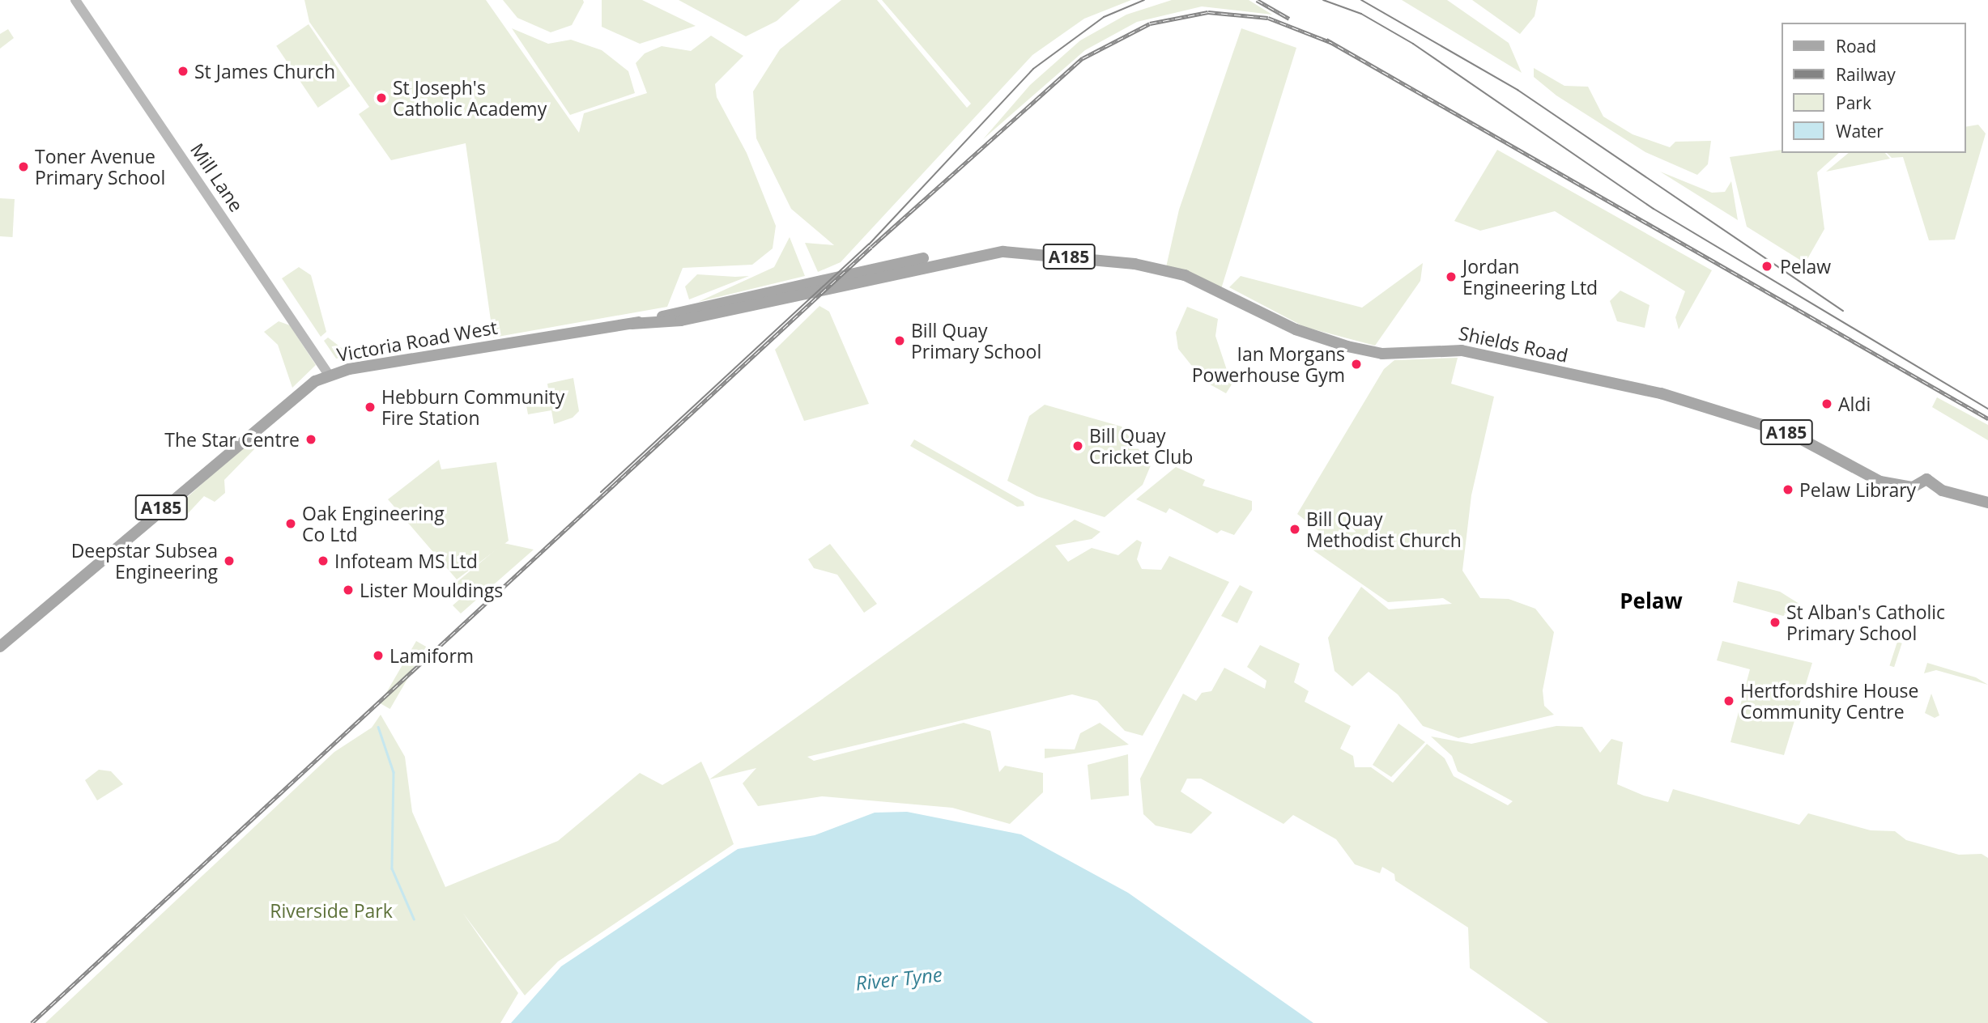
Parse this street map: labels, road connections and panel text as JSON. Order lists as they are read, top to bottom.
{
  "streets": {
    "main road": [
      "Mill Lane",
      "A185",
      "Victoria Road West",
      "Shields Road"
    ]
  },
  "crossings": [
    ["Mill Lane", "Victoria Road West"],
    ["A185", "Victoria Road West"],
    ["A185", "Shields Road"]
  ],
  "districts": ["Pelaw"],
  "water": ["River Tyne"],
  "parks": ["Riverside Park"],
  "places": [
    "St James Church",
    "St Joseph's Catholic Academy",
    "Toner Avenue Primary School",
    "Pelaw",
    "Jordan Engineering Ltd",
    "Bill Quay Primary School",
    "Ian Morgans Powerhouse Gym",
    "Aldi",
    "Hebburn Community Fire Station",
    "The Star Centre",
    "Bill Quay Cricket Club",
    "Pelaw Library",
    "Oak Engineering Co Ltd",
    "Bill Quay Methodist Church",
    "Deepstar Subsea Engineering",
    "Infoteam MS Ltd",
    "Lister Mouldings",
    "St Alban's Catholic Primary School",
    "Lamiform",
    "Hertfordshire House Community Centre"
  ],
  "legend": [
    "Road",
    "Railway",
    "Park",
    "Water"
  ]
}
